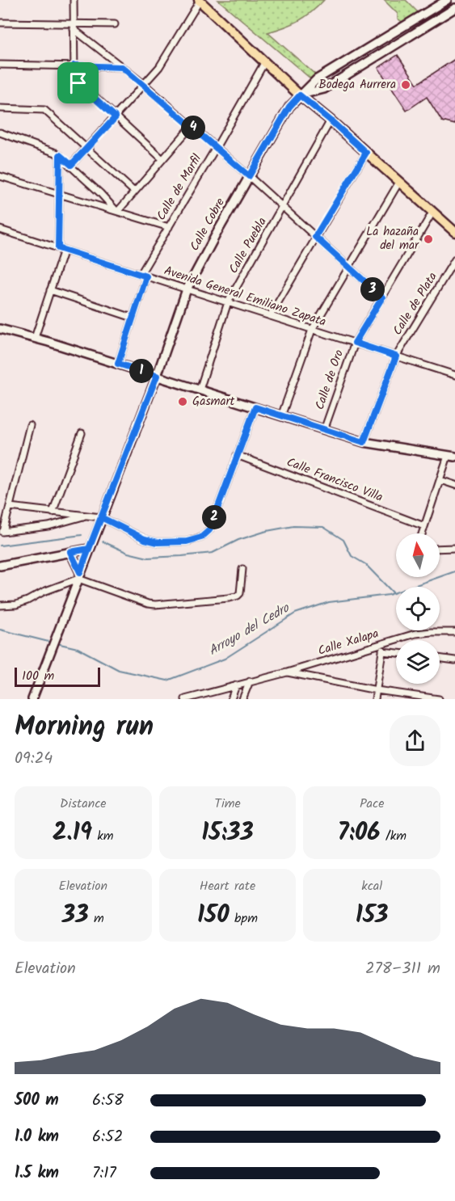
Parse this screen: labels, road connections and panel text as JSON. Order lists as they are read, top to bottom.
{
  "streets": {
    "street": [
      "Calle de Marfil",
      "Calle Cobre",
      "Calle Puebla",
      "Avenida General Emiliano Zapata",
      "Calle de Plata",
      "Calle de Oro",
      "Calle Francisco Villa",
      "Calle Xalapa"
    ]
  },
  "crossings": [
    ["Calle de Marfil", "Avenida General Emiliano Zapata"],
    ["Calle Cobre", "Avenida General Emiliano Zapata"],
    ["Calle Puebla", "Avenida General Emiliano Zapata"],
    ["Avenida General Emiliano Zapata", "Calle de Plata"],
    ["Avenida General Emiliano Zapata", "Calle de Oro"]
  ],
  "water": ["Arroyo del Cedro"],
  "places": ["Bodega Aurrera", "La hazaña del mar", "Gasmart"],
  "scale_bar": "100 m",
  "north": "top",
  "page": {
    "pins": [
      "4",
      "3",
      "1",
      "2"
    ],
    "scale": "100 m",
    "heading": ["Morning run", "09:24"],
    "stats": [
      ["Distance", "2.19 km"],
      ["Time", "15:33"],
      ["Pace", "7:06 /km"],
      ["Elevation", "33 m"],
      ["Heart rate", "150 bpm"],
      ["kcal", "153"]
    ],
    "chart": ["Elevation", "278–311 m"],
    "list": [
      {
        "name": "500 m",
        "note": "6:58"
      },
      {
        "name": "1.0 km",
        "note": "6:52"
      },
      {
        "name": "1.5 km",
        "note": "7:17"
      }
    ]
  }
}
